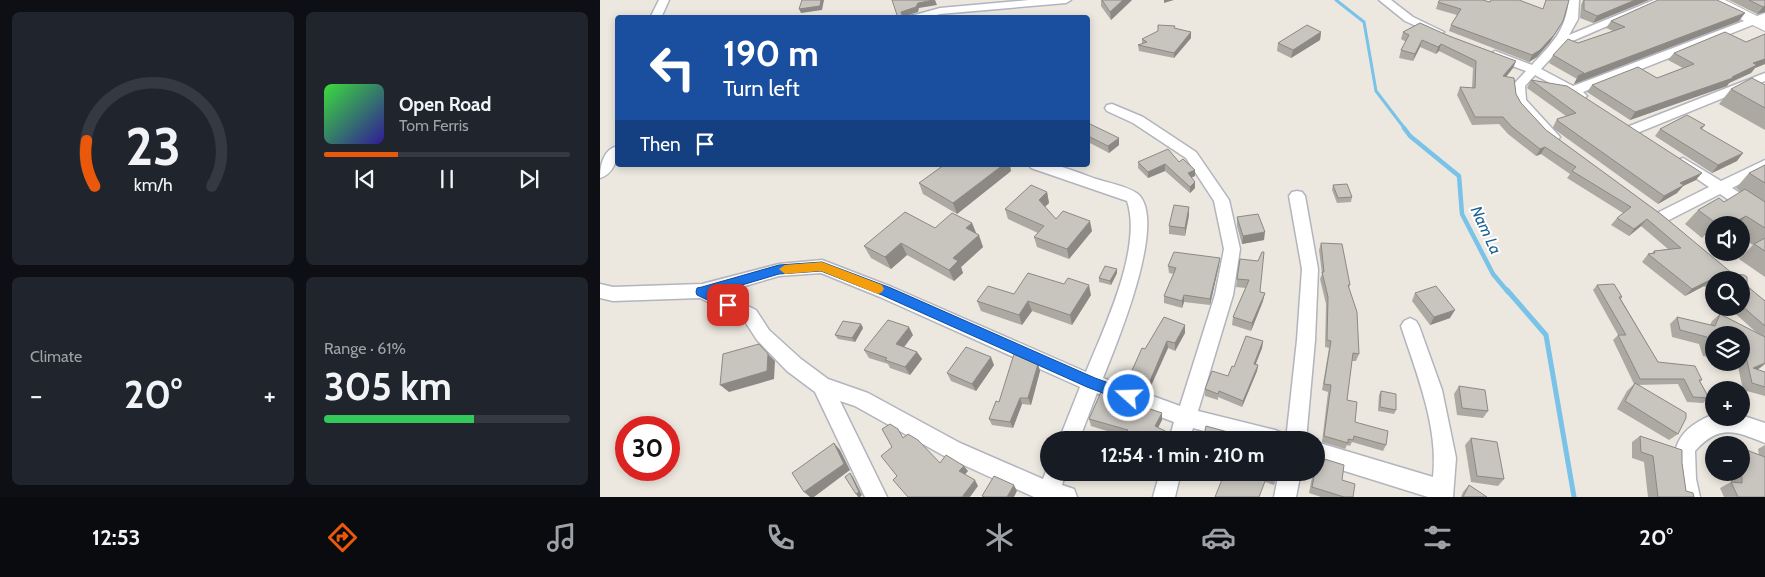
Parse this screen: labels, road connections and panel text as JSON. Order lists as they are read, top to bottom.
{
  "water": ["Nam La"],
  "page": {
    "turn": ["190 m", "Turn left"],
    "song": ["Open Road", "Tom Ferris"],
    "then": "Then",
    "map_buttons": ["+", "−"],
    "tile": [
      "Climate",
      ["Range · 61%", "305 km"]
    ],
    "heat": ["−", "20°", "+"],
    "limit": "30",
    "trip": "12:54 · 1 min · 210 m",
    "tabs": ["12:53", "20°"],
    "gauge": ["23", "km/h"]
  }
}
